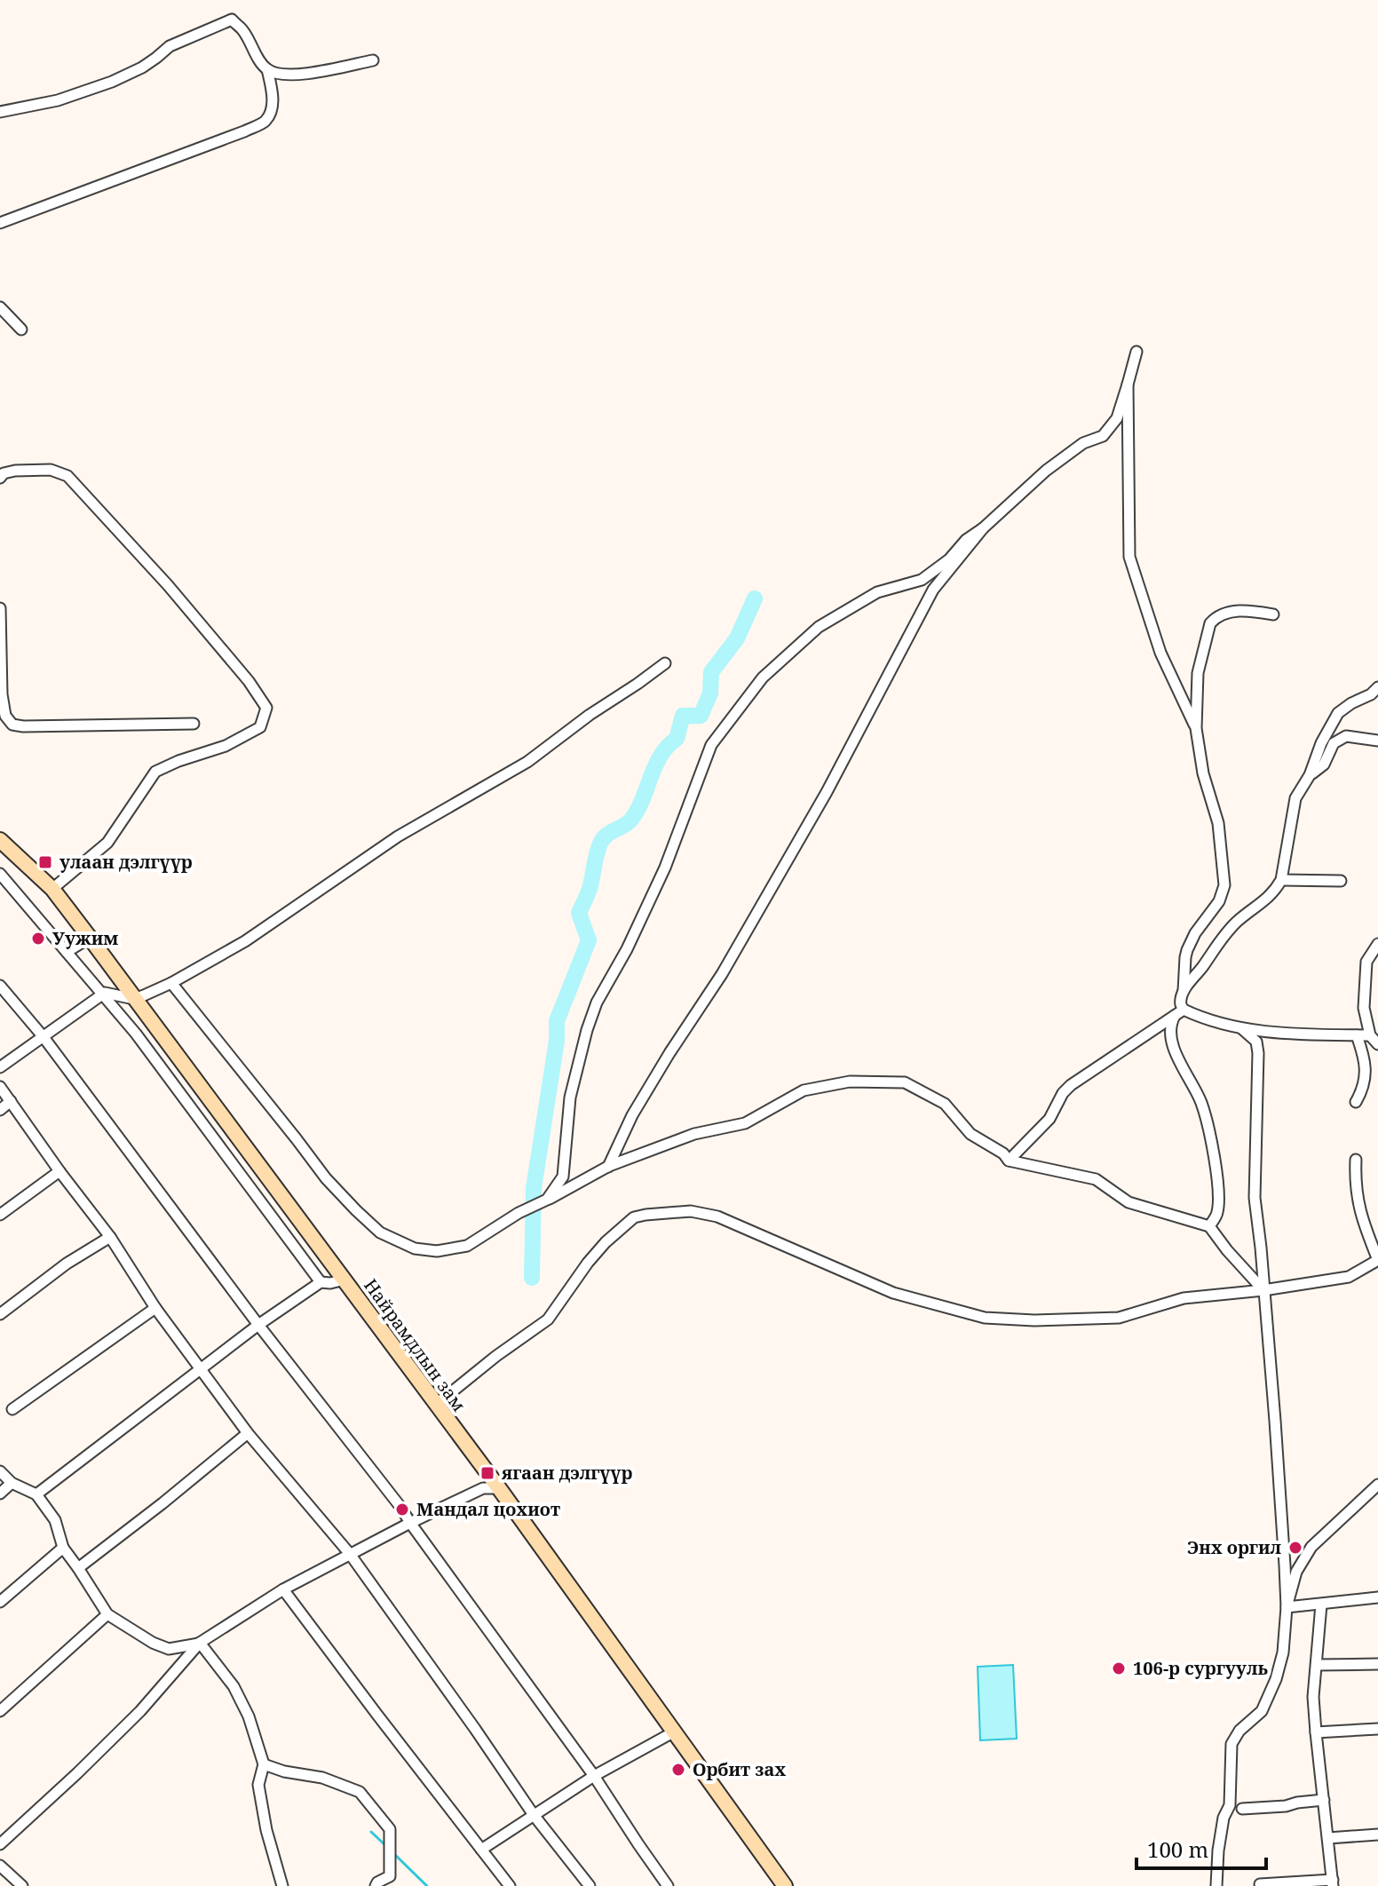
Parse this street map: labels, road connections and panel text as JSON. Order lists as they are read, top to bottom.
{
  "streets": {
    "main road": ["Найрамдлын зам"]
  },
  "places": {
    "transit": ["улаан дэлгүүр", "ягаан дэлгүүр"],
    "other": [
      "Уужим",
      "Мандал цохиот",
      "Энх оргил",
      "106-р сургууль",
      "Орбит зах"
    ]
  },
  "scale_bar": "100 m"
}
